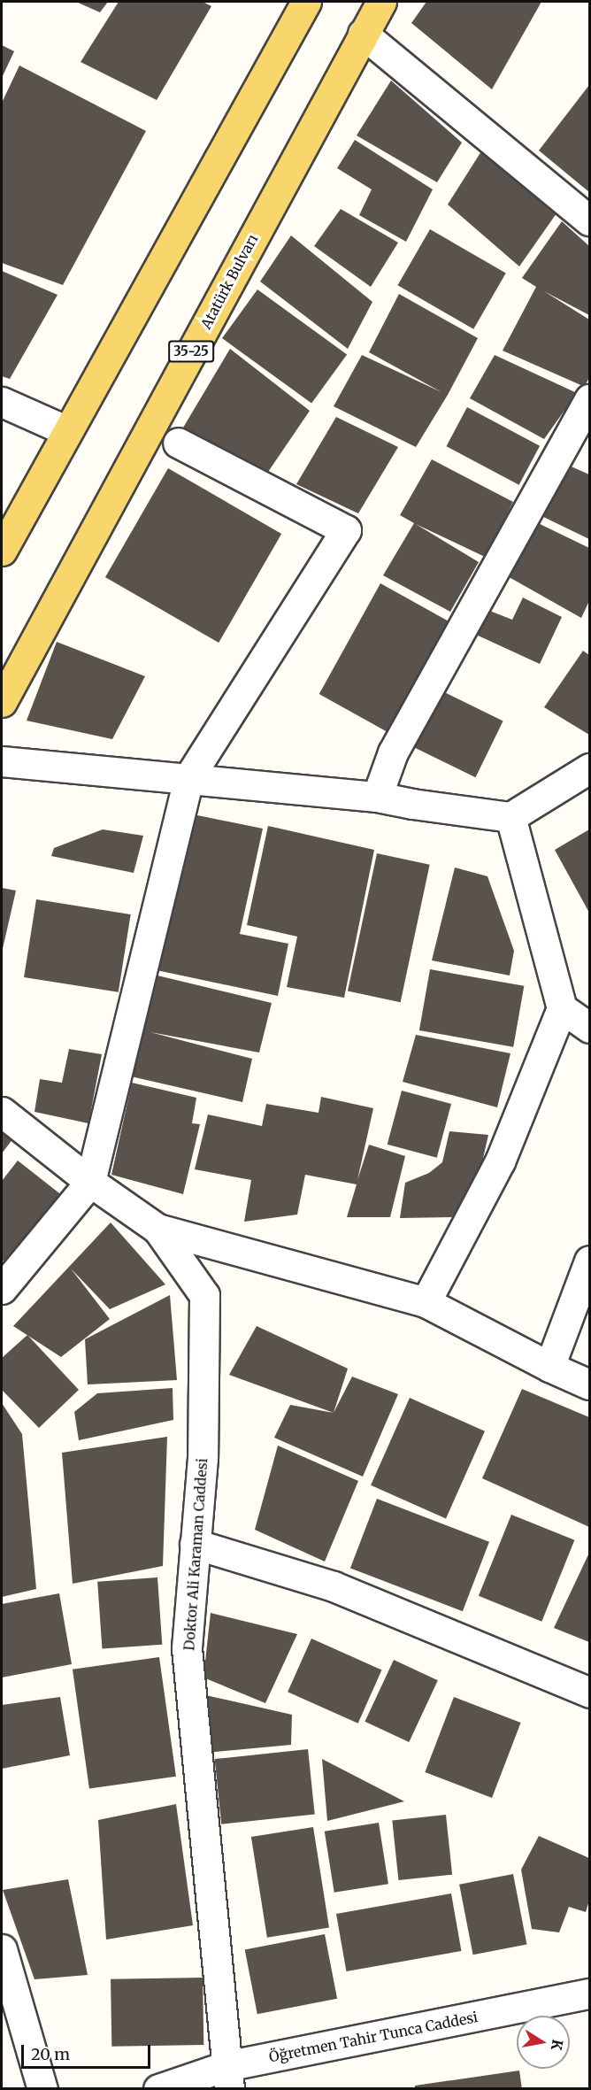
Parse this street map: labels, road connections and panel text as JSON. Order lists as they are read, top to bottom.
{
  "streets": {
    "main road": ["Atatürk Bulvarı", "35-25"],
    "street": ["Doktor Ali Karaman Caddesi", "Öğretmen Tahir Tunca Caddesi"]
  },
  "crossings": [
    ["Doktor Ali Karaman Caddesi", "Öğretmen Tahir Tunca Caddesi"]
  ],
  "scale_bar": "20 m",
  "north": "right"
}
